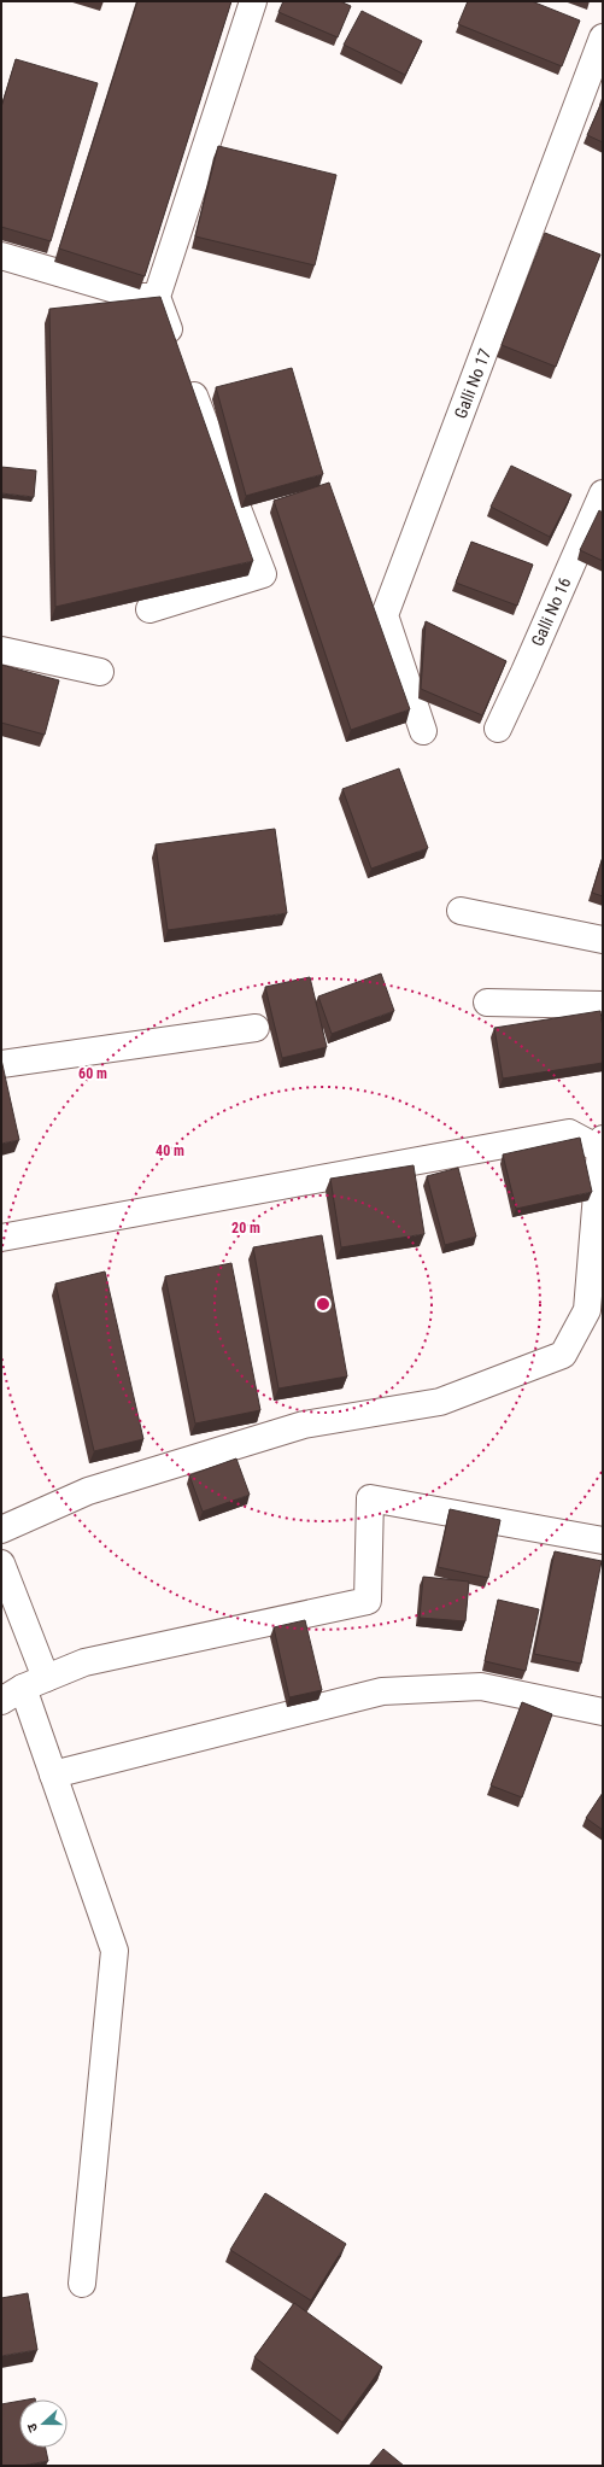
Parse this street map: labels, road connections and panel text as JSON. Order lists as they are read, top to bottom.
{
  "streets": {
    "street": ["Galli No 17", "Galli No 16"]
  },
  "north": "left",
  "rings": ["60 m", "40 m", "20 m"]
}
